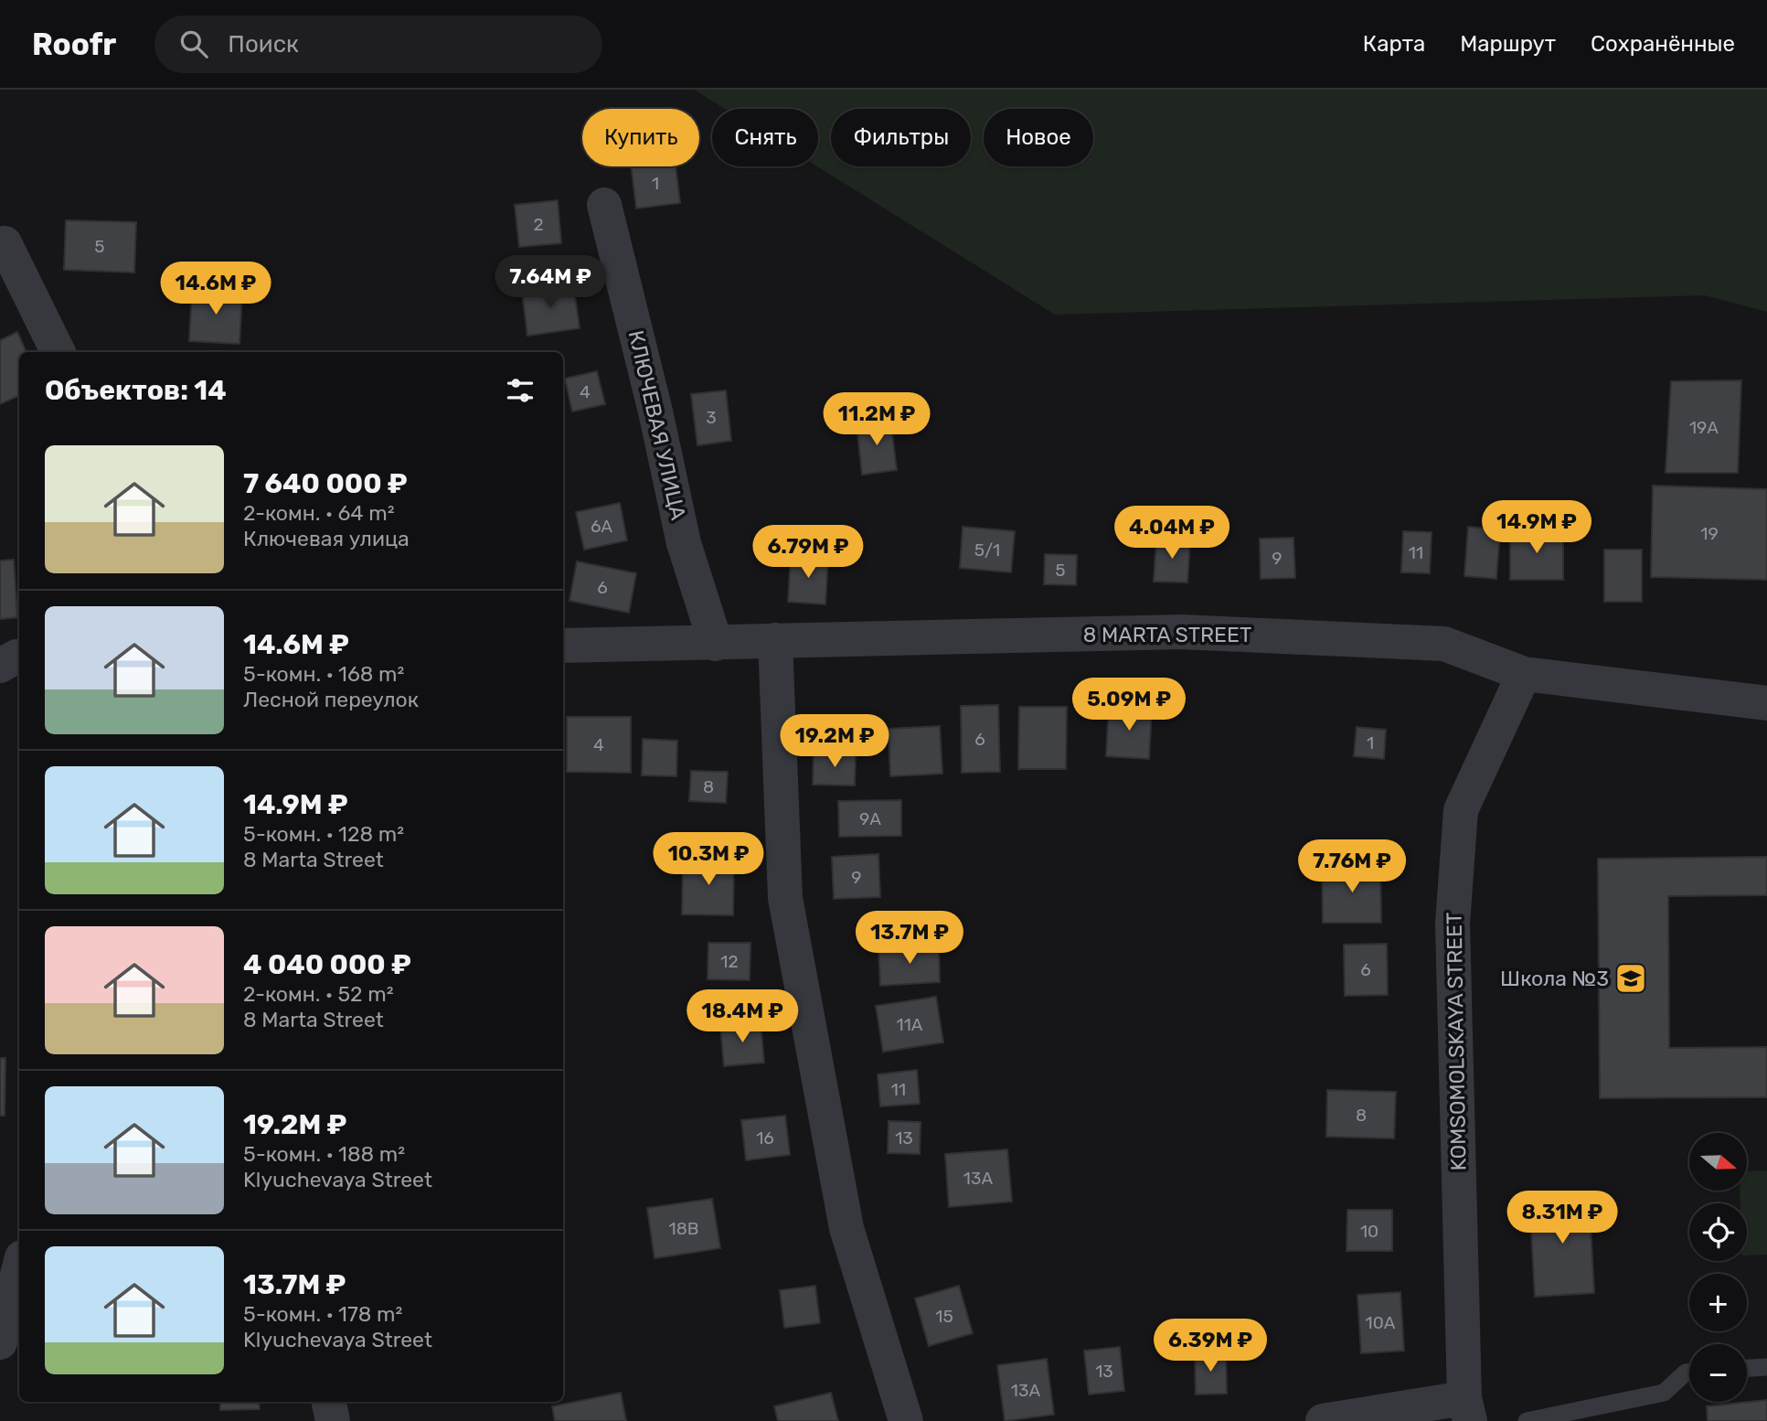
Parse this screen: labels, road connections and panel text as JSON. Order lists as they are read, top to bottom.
{
  "streets": {
    "street": ["КЛЮЧЕВАЯ УЛИЦА", "8 MARTA STREET", "KOMSOMOLSKAYA STREET"]
  },
  "crossings": [
    ["КЛЮЧЕВАЯ УЛИЦА", "8 MARTA STREET"],
    ["8 MARTA STREET", "KOMSOMOLSKAYA STREET"]
  ],
  "places": {
    "school or university": ["Школа №3"]
  },
  "house_numbers": [
    "1",
    "2",
    "5",
    "4",
    "3",
    "19А",
    "6А",
    "19",
    "5/1",
    "11",
    "9",
    "5",
    "6",
    "6",
    "1",
    "4",
    "8",
    "9А",
    "9",
    "12",
    "6",
    "11А",
    "11",
    "8",
    "16",
    "13",
    "13А",
    "18В",
    "10",
    "15",
    "10А",
    "13",
    "13А"
  ],
  "north": "right",
  "page": {
    "header": "Roofr",
    "search": "Поиск",
    "nav": ["Карта", "Маршрут", "Сохранённые"],
    "chip": [
      "Купить",
      "Снять",
      "Фильтры",
      "Новое"
    ],
    "price": [
      "7.64M ₽",
      "14.6M ₽",
      "11.2M ₽",
      "14.9M ₽",
      "4.04M ₽",
      "6.79M ₽",
      "5.09M ₽",
      "19.2M ₽",
      "10.3M ₽",
      "7.76M ₽",
      "13.7M ₽",
      "18.4M ₽",
      "8.31M ₽",
      "6.39M ₽"
    ],
    "heading": "Объектов: 14",
    "list": [
      {
        "name": "7 640 000 ₽",
        "note": "2-комн. · 64 m² · Ключевая улица"
      },
      {
        "name": "14.6M ₽",
        "note": "5-комн. · 168 m² · Лесной переулок"
      },
      {
        "name": "14.9M ₽",
        "note": "5-комн. · 128 m² · 8 Marta Street"
      },
      {
        "name": "4 040 000 ₽",
        "note": "2-комн. · 52 m² · 8 Marta Street"
      },
      {
        "name": "19.2M ₽",
        "note": "5-комн. · 188 m² · Klyuchevaya Street"
      },
      {
        "name": "13.7M ₽",
        "note": "5-комн. · 178 m² · Klyuchevaya Street"
      }
    ],
    "map_buttons": ["+", "−"]
  }
}
